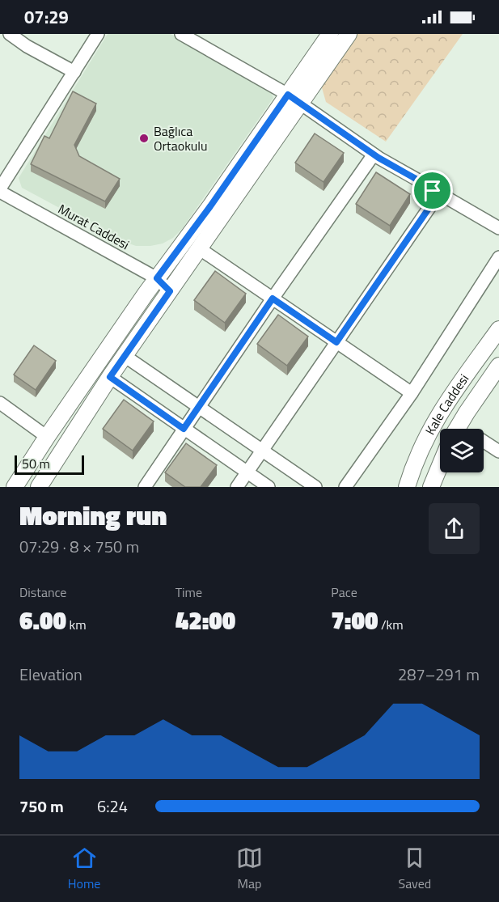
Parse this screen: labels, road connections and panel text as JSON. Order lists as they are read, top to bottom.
{
  "streets": {
    "main road": ["Kale Caddesi"],
    "street": ["Murat Caddesi"]
  },
  "places": ["Bağlıca Ortaokulu"],
  "scale_bar": "50 m",
  "page": {
    "status": "07:29",
    "scale": "50 m",
    "heading": ["Morning run", "07:29 · 8 × 750 m"],
    "stats": [
      ["Distance", "6.00 km"],
      ["Time", "42:00"],
      ["Pace", "7:00 /km"]
    ],
    "chart": ["Elevation", "287–291 m"],
    "list": [
      {
        "name": "750 m",
        "note": "6:24"
      }
    ],
    "tabs": ["Home", "Map", "Saved"]
  }
}
